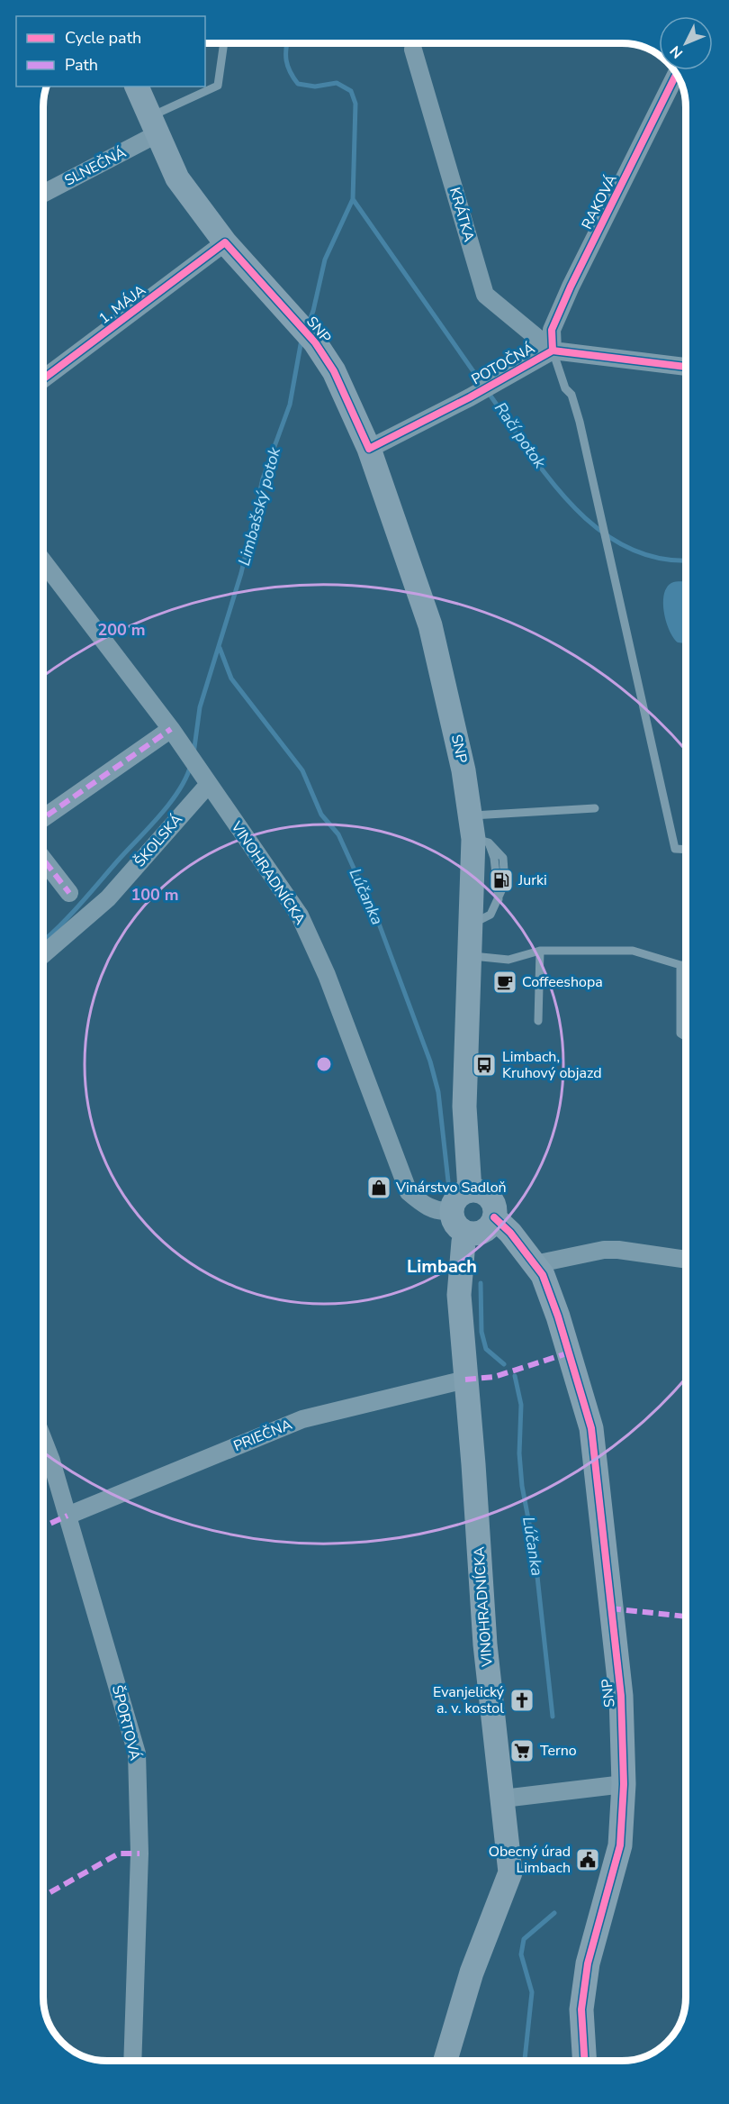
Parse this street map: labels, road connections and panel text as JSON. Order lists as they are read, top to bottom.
{
  "streets": {
    "street": [
      "SLNEČNÁ",
      "RAKOVÁ",
      "KRÁTKA",
      "1. MÁJA",
      "SNP",
      "POTOČNÁ",
      "ŠKOLSKÁ",
      "VINOHRADNÍCKA",
      "PRIEČNA",
      "ŠPORTOVÁ"
    ]
  },
  "crossings": [
    ["SLNEČNÁ", "SNP"],
    ["RAKOVÁ", "KRÁTKA"],
    ["RAKOVÁ", "POTOČNÁ"],
    ["KRÁTKA", "POTOČNÁ"],
    ["1. MÁJA", "SNP"],
    ["SNP", "POTOČNÁ"],
    ["SNP", "VINOHRADNÍCKA"],
    ["ŠKOLSKÁ", "VINOHRADNÍCKA"],
    ["VINOHRADNÍCKA", "PRIEČNA"],
    ["PRIEČNA", "ŠPORTOVÁ"]
  ],
  "districts": ["Limbach"],
  "water": ["Račí potok", "Limbašský potok", "Lúčanka"],
  "places": {
    "fuel station": ["Jurki"],
    "cafe": ["Coffeeshopa"],
    "bus stop": ["Limbach, Kruhový objazd"],
    "shop": ["Vinárstvo Sadloň"],
    "church": ["Evanjelický a. v. kostol"],
    "supermarket": ["Terno"],
    "public building": ["Obecný úrad Limbach"]
  },
  "legend": ["Cycle path", "Path"],
  "north": "bottom left",
  "rings": ["200 m", "100 m"]
}
